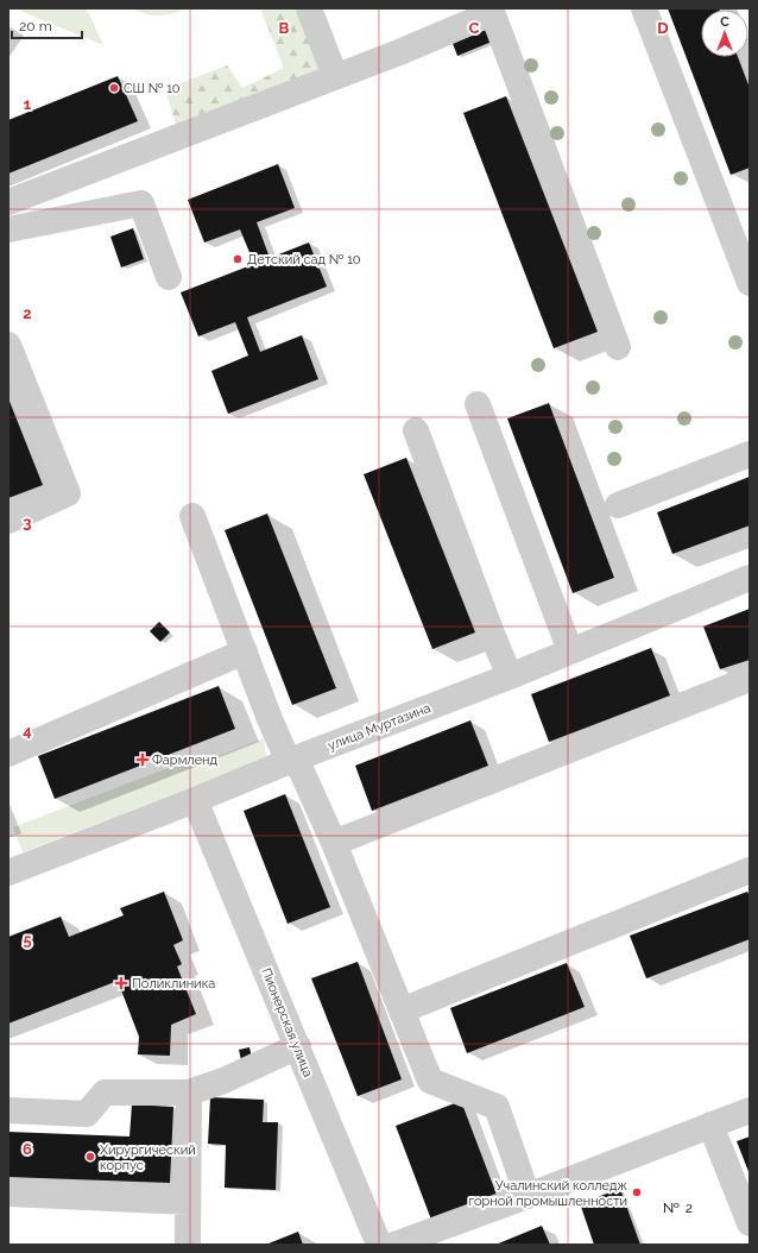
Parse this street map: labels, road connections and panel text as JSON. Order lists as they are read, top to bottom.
{
  "streets": {
    "street": ["улица Муртазина", "Пионерская улица"]
  },
  "crossings": [
    ["улица Муртазина", "Пионерская улица"]
  ],
  "districts": ["№ 2"],
  "places": {
    "other": [
      "СШ № 10",
      "Детский сад № 10",
      "Хирургический корпус",
      "Учалинский колледж горной промышленности"
    ],
    "health": ["Фармленд", "Поликлиника"]
  },
  "scale_bar": "20 m",
  "north": "top",
  "grid": {
    "columns": ["B", "C", "D"],
    "rows": [
      "1",
      "2",
      "3",
      "4",
      "5",
      "6"
    ]
  }
}
